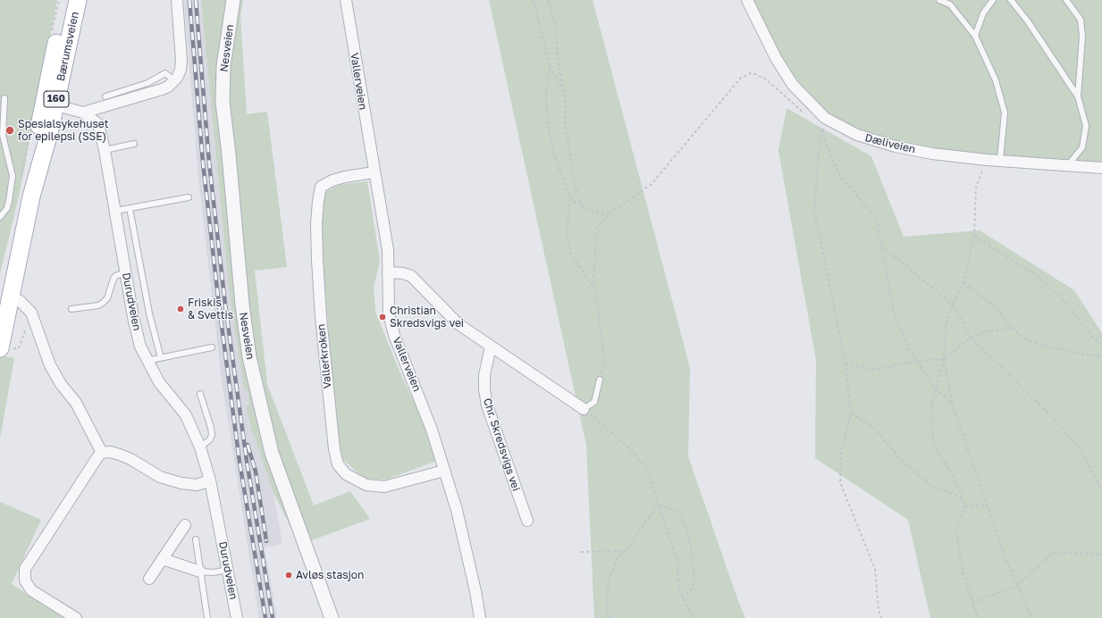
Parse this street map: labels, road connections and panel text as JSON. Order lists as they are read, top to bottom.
{
  "streets": {
    "main road": ["Bærumsveien", "160"],
    "street": [
      "Nesveien",
      "Vallerveien",
      "Dæliveien",
      "Durudveien",
      "Vallerkroken",
      "Chr. Skredsvigs vei"
    ]
  },
  "crossings": [
    ["Bærumsveien", "Durudveien"],
    ["Vallerveien", "Vallerkroken"]
  ],
  "places": [
    "Spesialsykehuset for epilepsi (SSE)",
    "Friskis & Svettis",
    "Christian Skredsvigs vei",
    "Avløs stasjon"
  ]
}
